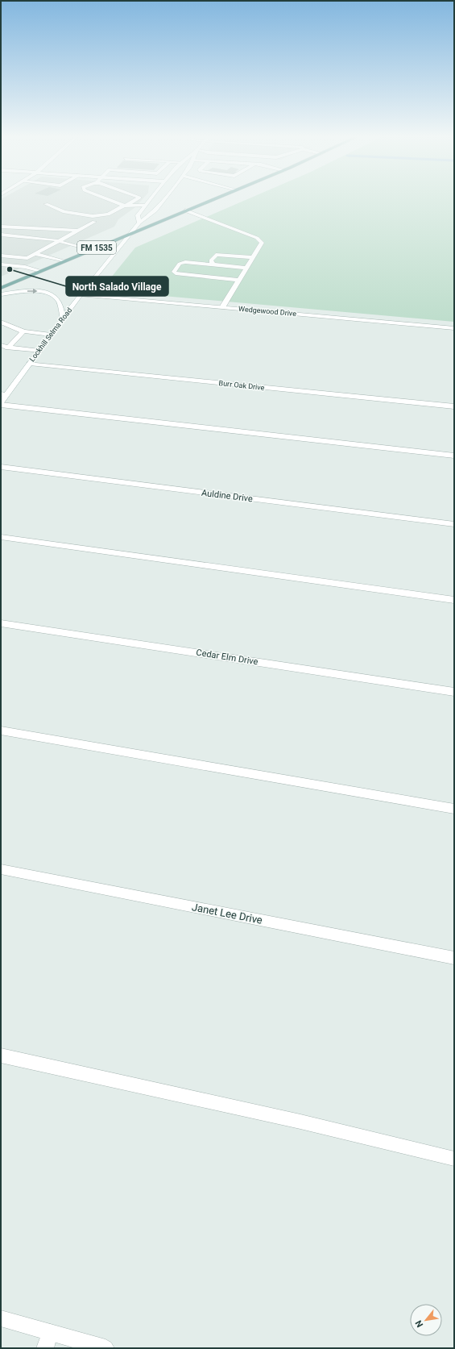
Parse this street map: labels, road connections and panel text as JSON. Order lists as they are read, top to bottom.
{
  "streets": {
    "main road": ["FM 1535"],
    "street": [
      "Wedgewood Drive",
      "Lockhill Selma Road",
      "Burr Oak Drive",
      "Auldine Drive",
      "Cedar Elm Drive",
      "Janet Lee Drive"
    ]
  },
  "crossings": [
    ["FM 1535", "Lockhill Selma Road"],
    ["Wedgewood Drive", "Lockhill Selma Road"],
    ["Lockhill Selma Road", "Burr Oak Drive"]
  ],
  "places": ["North Salado Village"],
  "north": "bottom left"
}
